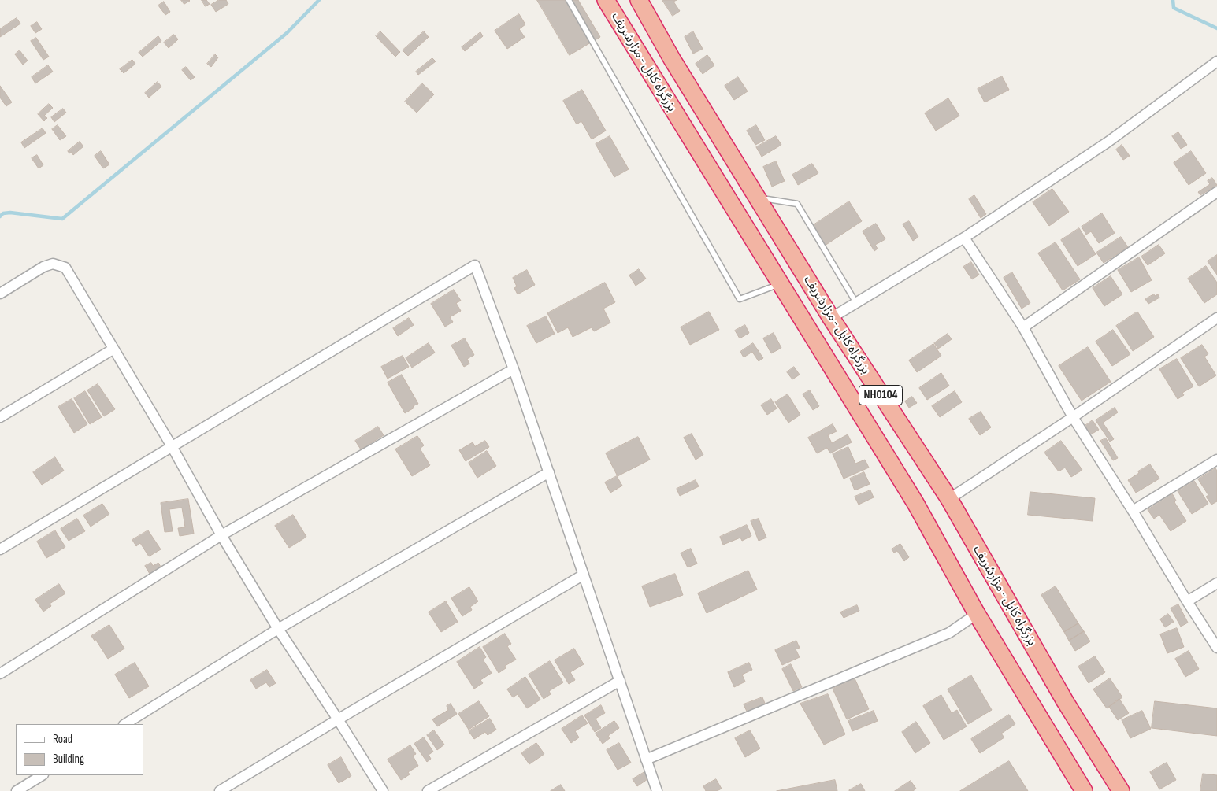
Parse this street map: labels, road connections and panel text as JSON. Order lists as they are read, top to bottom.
{
  "streets": {
    "highway": ["بزرگراه کابل - مزارشریف", "NH0104"]
  },
  "legend": ["Road", "Building"]
}
